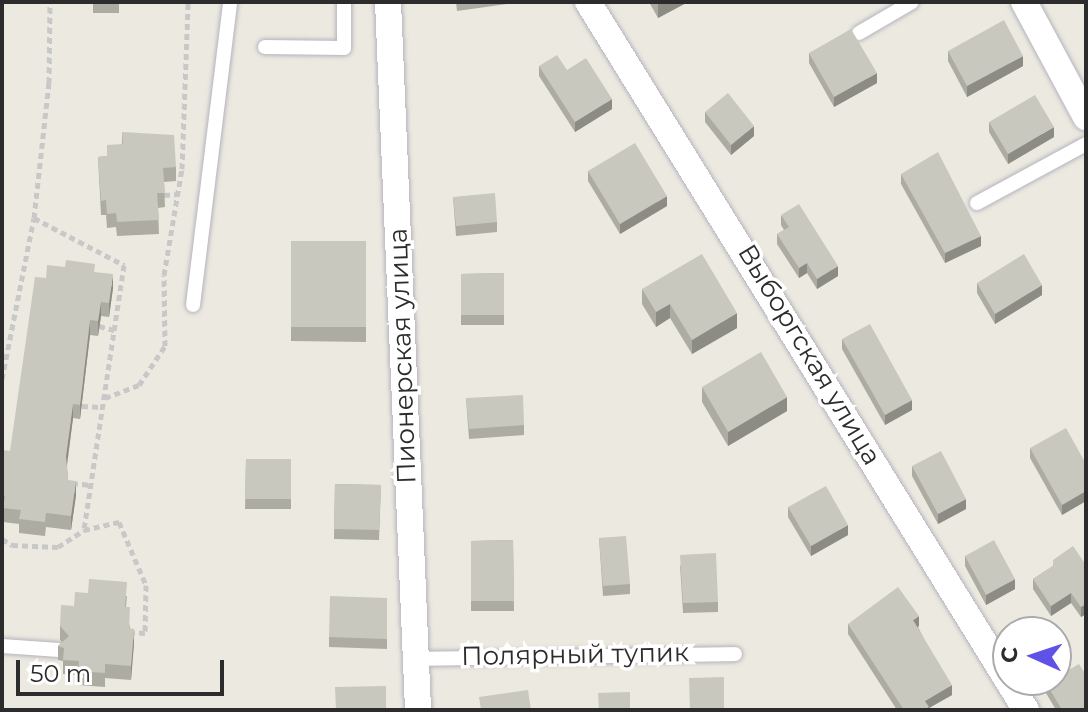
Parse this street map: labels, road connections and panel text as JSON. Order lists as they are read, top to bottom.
{
  "streets": {
    "street": ["Выборгская улица", "Пионерская улица"],
    "lane": ["Полярный тупик"]
  },
  "crossings": [
    ["Пионерская улица", "Полярный тупик"]
  ],
  "scale_bar": "50 m",
  "north": "left"
}
